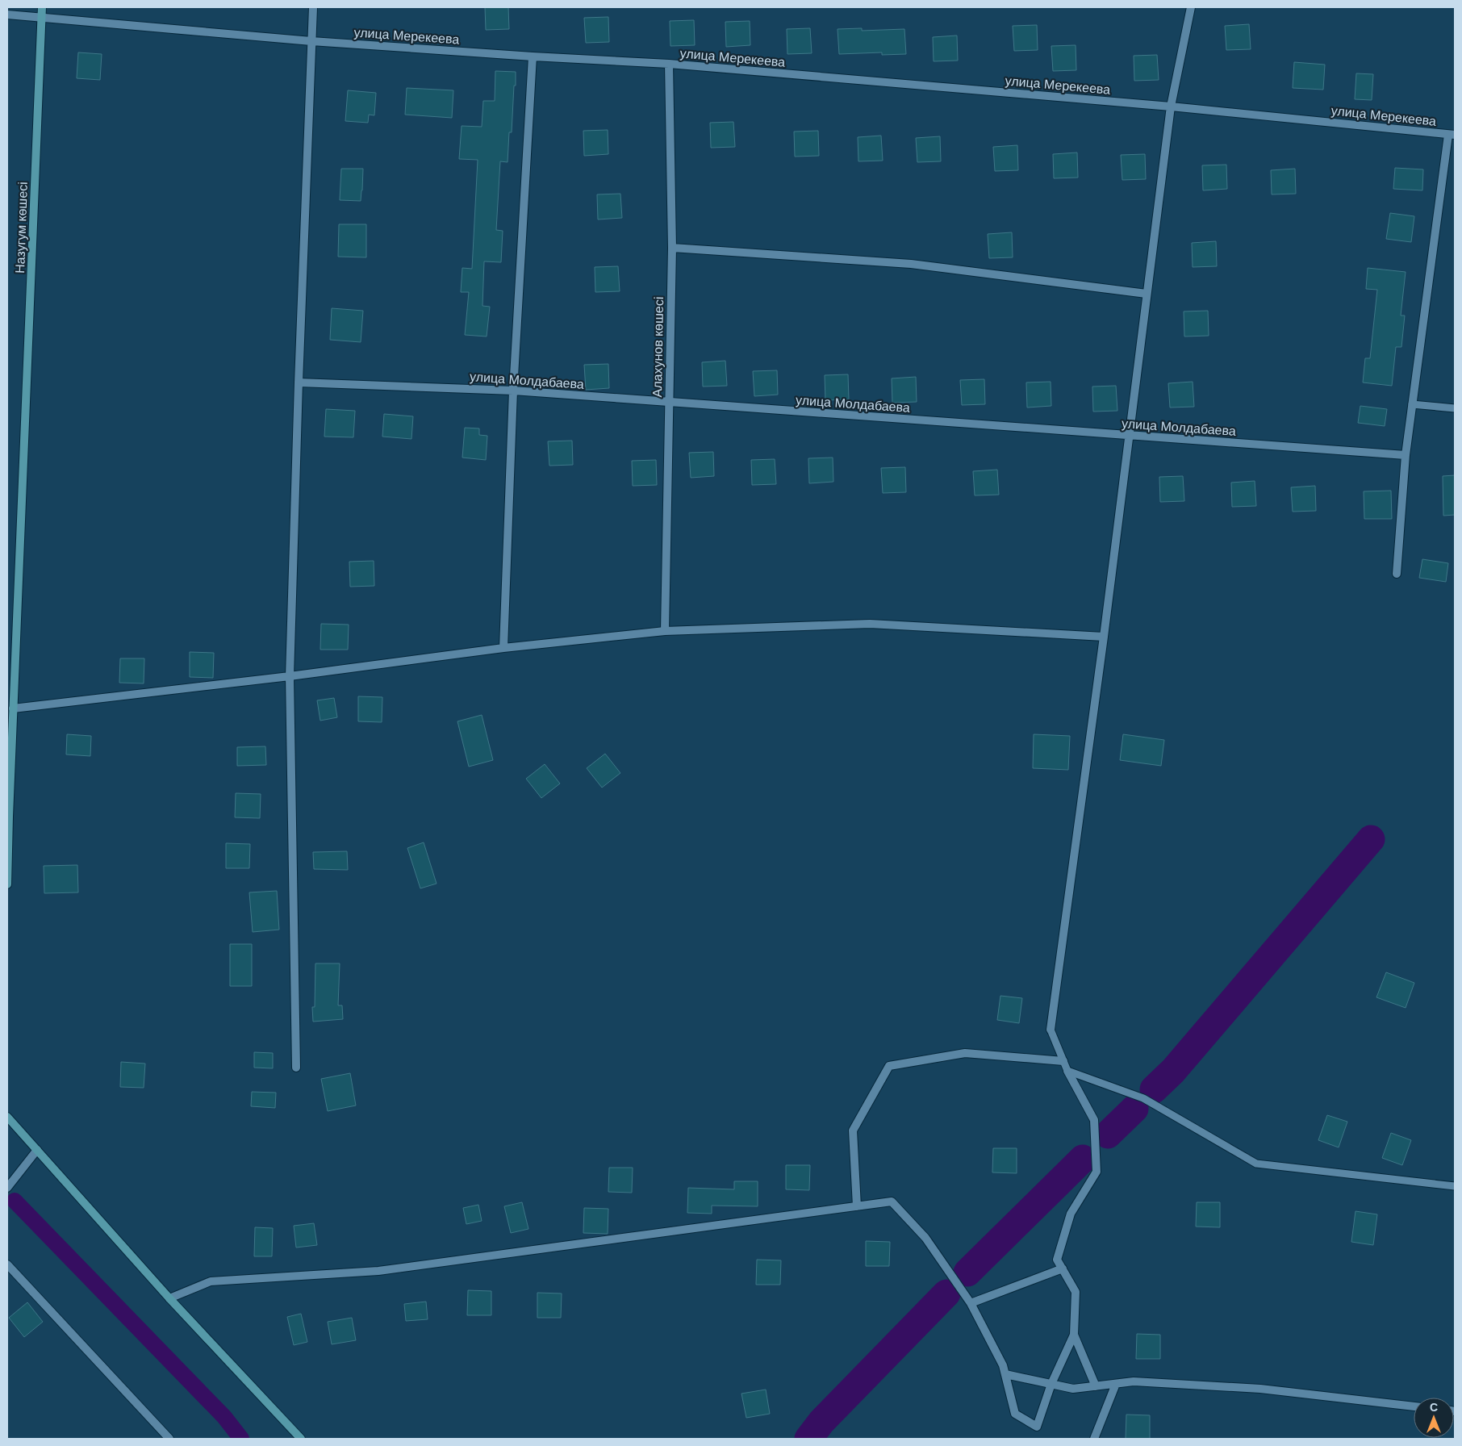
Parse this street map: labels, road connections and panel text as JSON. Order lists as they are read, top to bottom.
{
  "streets": {
    "street": [
      "улица Мерекеева",
      "Назугум көшесі",
      "Алахунов көшесі",
      "улица Молдабаева"
    ]
  },
  "crossings": [
    ["улица Мерекеева", "Назугум көшесі"],
    ["улица Мерекеева", "Алахунов көшесі"],
    ["Алахунов көшесі", "улица Молдабаева"]
  ],
  "north": "top"
}
